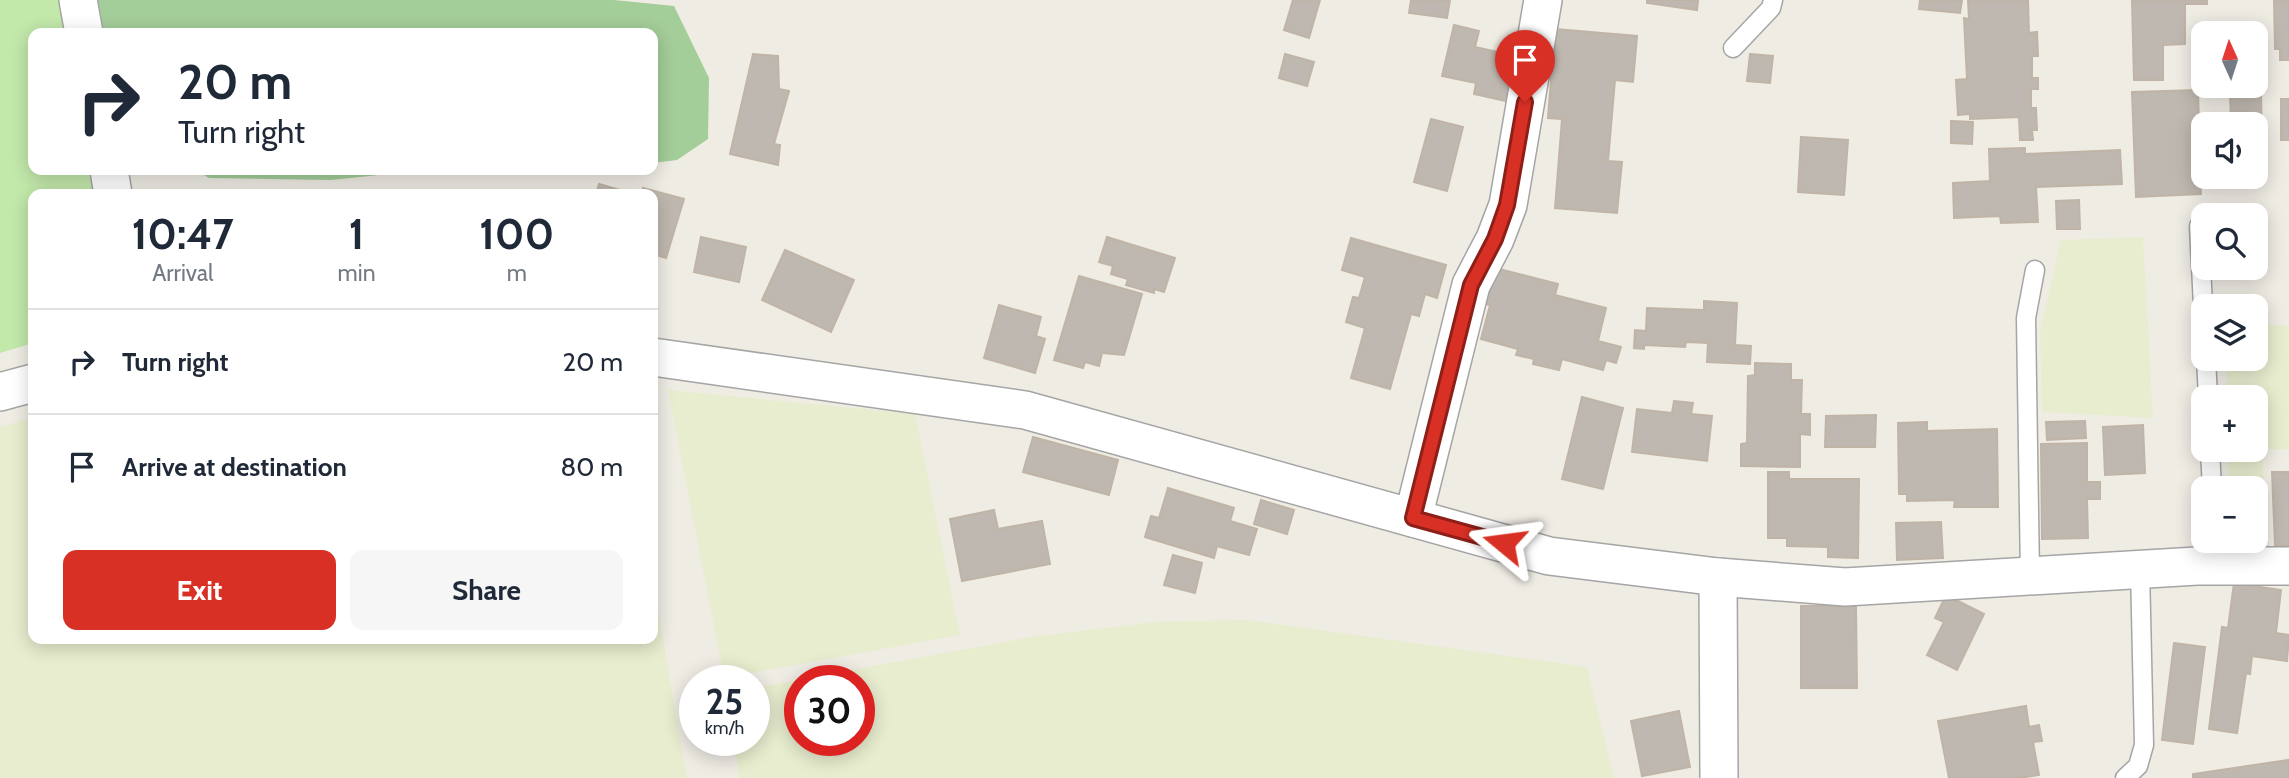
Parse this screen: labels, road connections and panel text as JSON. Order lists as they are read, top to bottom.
{
  "north": "top",
  "page": {
    "map_buttons": ["+", "−"],
    "turn": ["20 m", "Turn right"],
    "eta": [
      "10:47",
      "Arrival",
      "1",
      "min",
      "100",
      "m"
    ],
    "list": [
      {
        "name": "Turn right",
        "value": "20 m"
      },
      {
        "name": "Arrive at destination",
        "value": "80 m"
      }
    ],
    "buttons": ["Exit", "Share"],
    "speed": "25 km/h",
    "limit": "30"
  }
}
